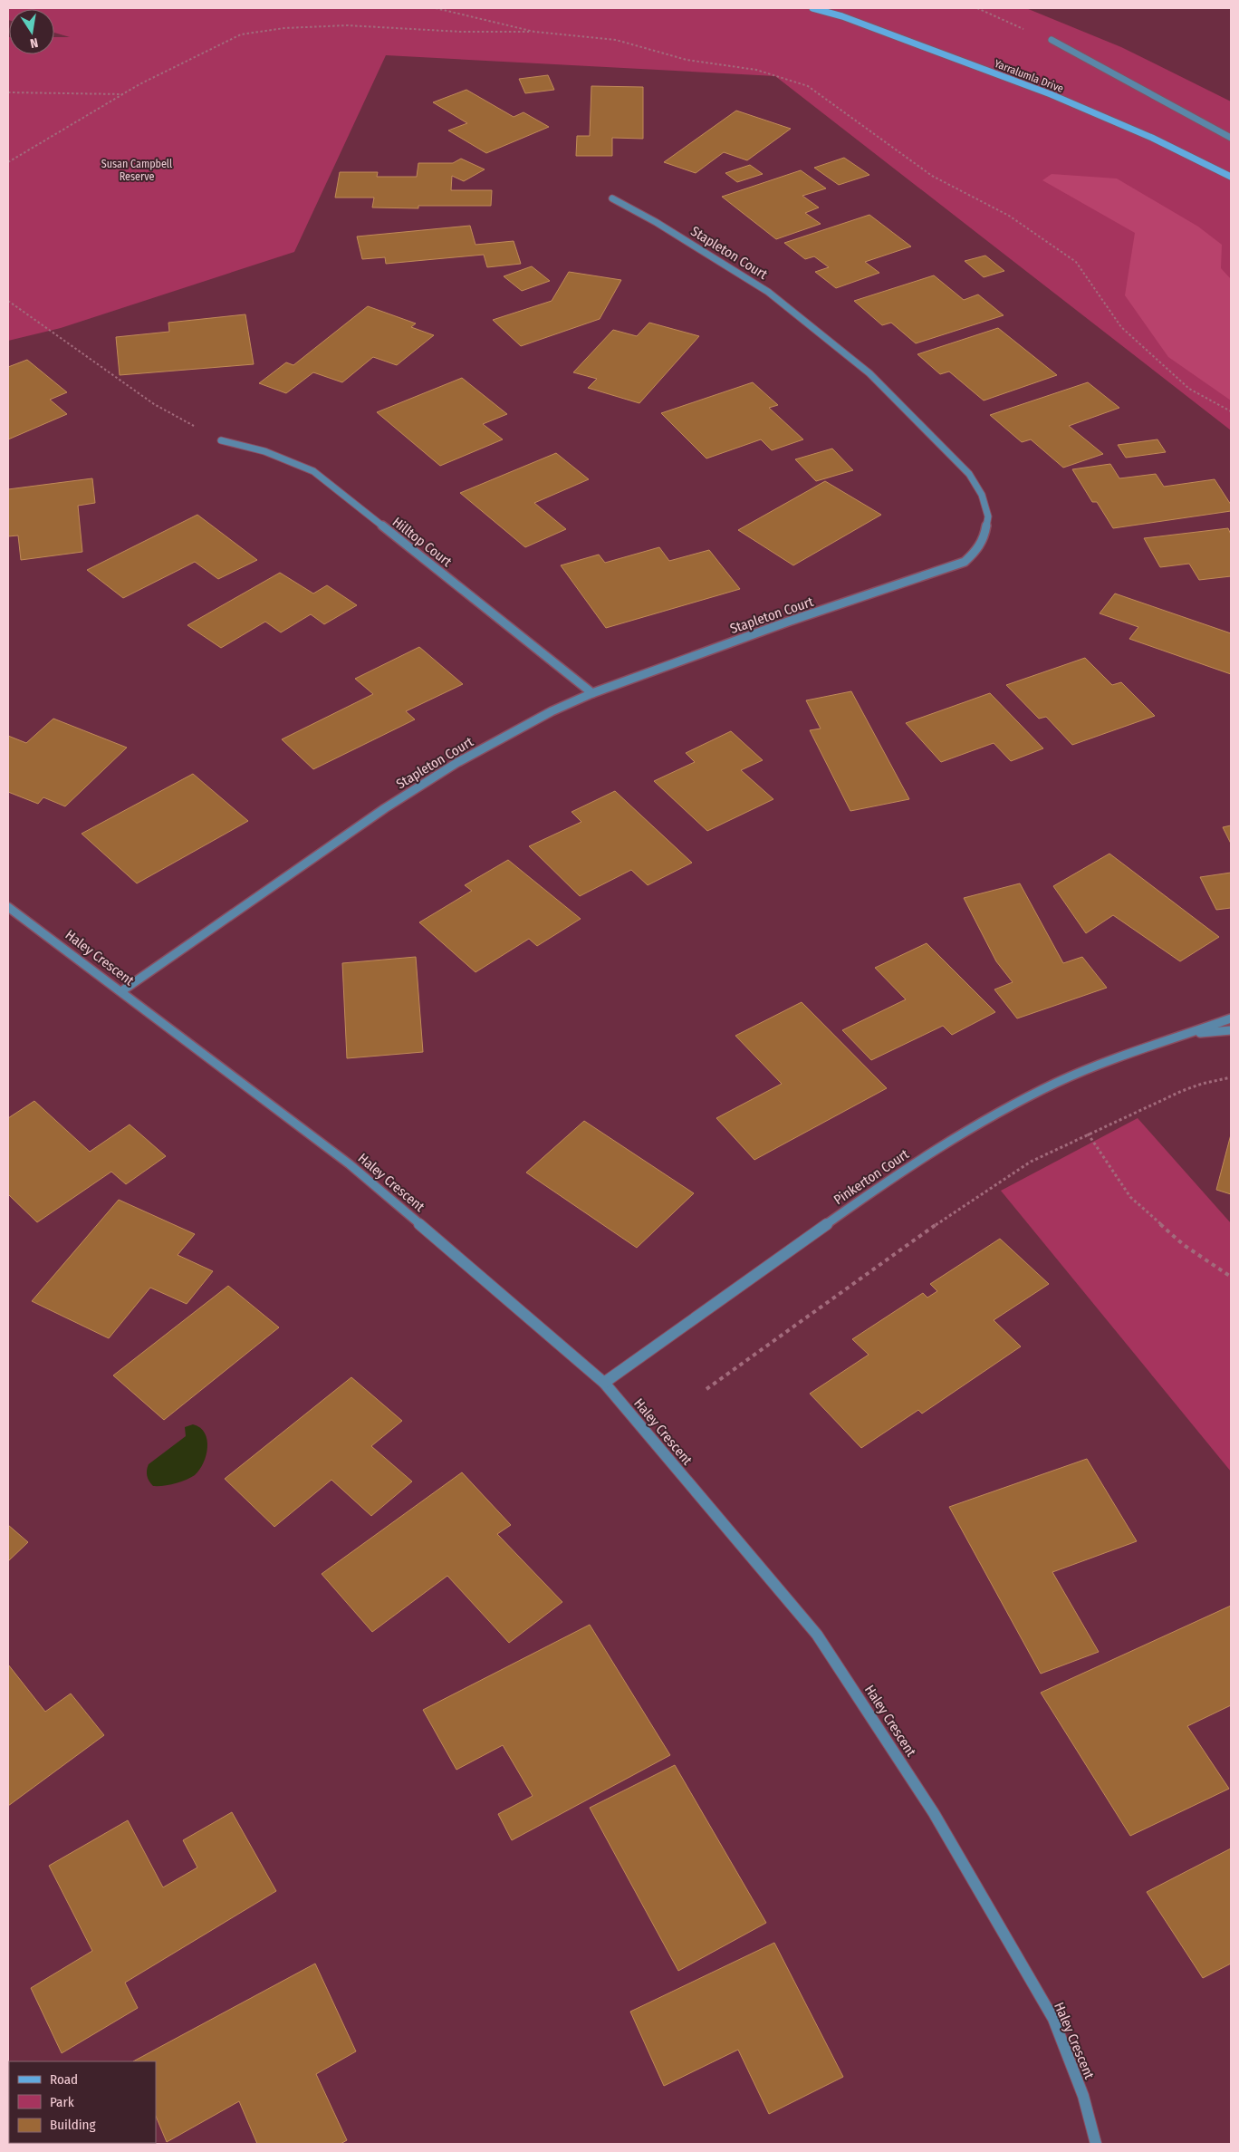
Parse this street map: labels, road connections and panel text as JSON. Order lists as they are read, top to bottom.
{
  "streets": {
    "main road": ["Yarralumla Drive"],
    "street": [
      "Stapleton Court",
      "Hilltop Court",
      "Haley Crescent",
      "Pinkerton Court"
    ]
  },
  "crossings": [
    ["Stapleton Court", "Hilltop Court"],
    ["Stapleton Court", "Haley Crescent"],
    ["Haley Crescent", "Pinkerton Court"]
  ],
  "parks": ["Susan Campbell Reserve"],
  "legend": ["Road", "Park", "Building"],
  "north": "bottom"
}
